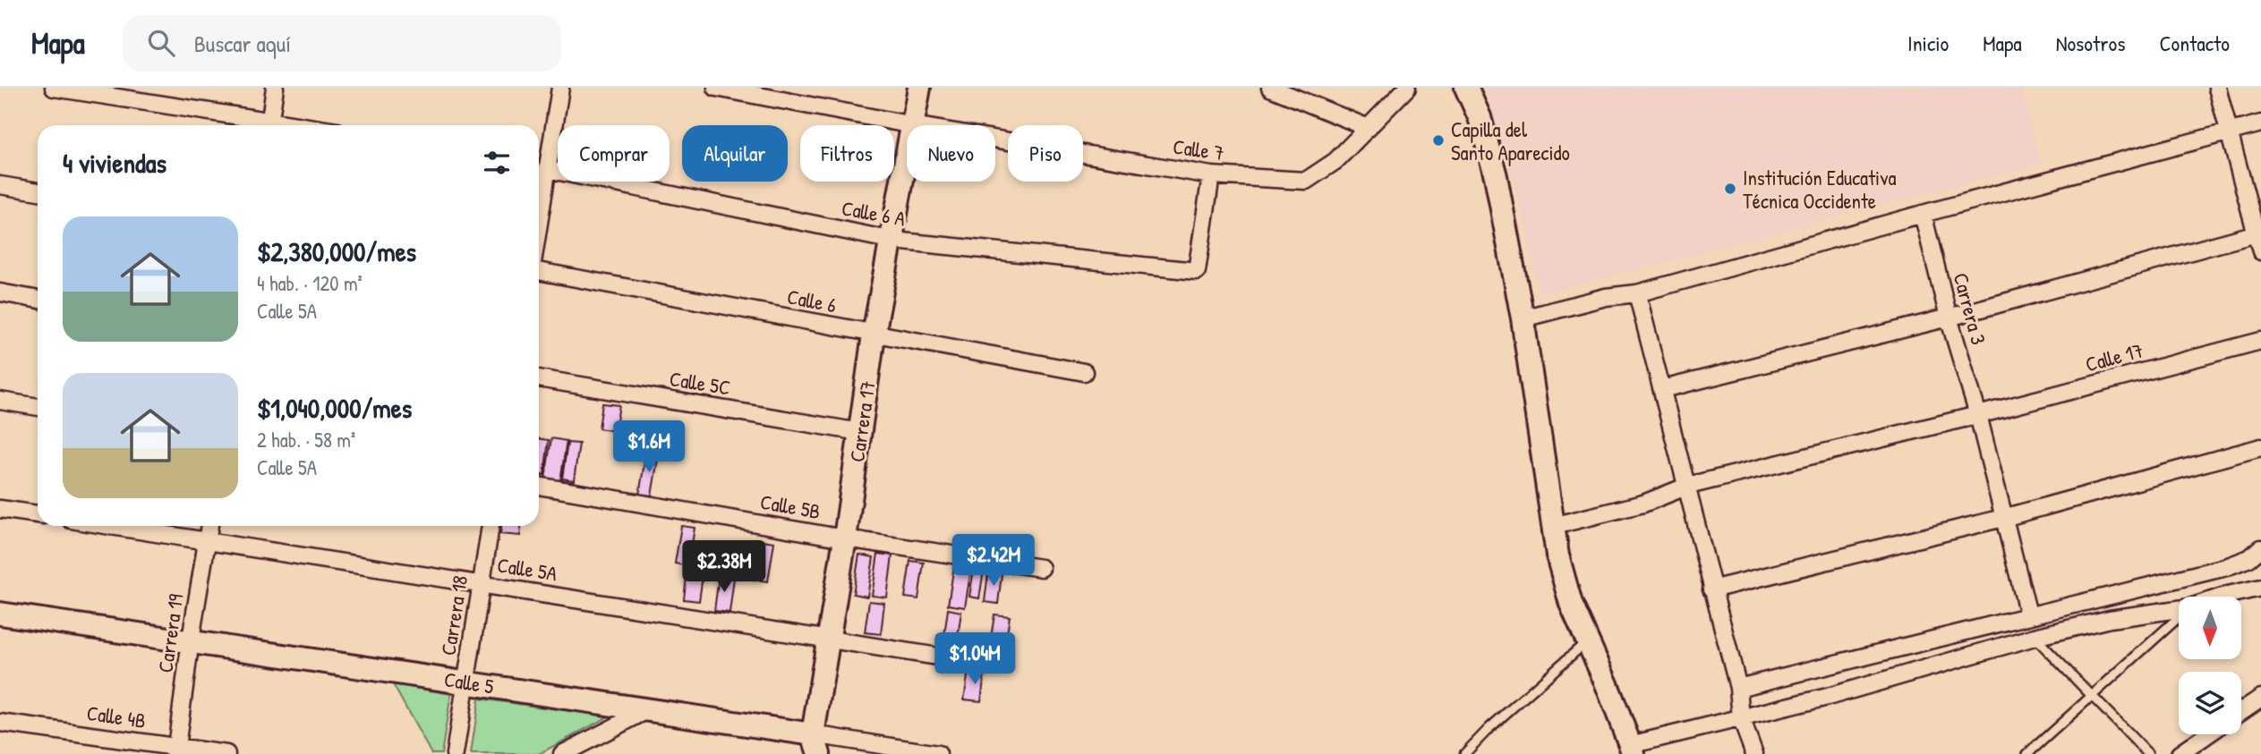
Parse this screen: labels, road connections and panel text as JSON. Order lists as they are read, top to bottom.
{
  "streets": {
    "street": [
      "Calle 7",
      "Calle 6 A",
      "Calle 6",
      "Carrera 3",
      "Calle 17",
      "Calle 5C",
      "Carrera 17",
      "Calle 5B",
      "Calle 5A",
      "Carrera 18",
      "Carrera 19",
      "Calle 5",
      "Calle 4B"
    ]
  },
  "crossings": [
    ["Calle 7", "Calle 6 A"],
    ["Calle 6 A", "Carrera 17"],
    ["Calle 6", "Carrera 17"],
    ["Carrera 3", "Calle 17"],
    ["Calle 5C", "Carrera 17"],
    ["Carrera 17", "Calle 5B"],
    ["Carrera 17", "Calle 5A"],
    ["Carrera 17", "Calle 5"],
    ["Calle 5A", "Carrera 18"],
    ["Calle 5A", "Carrera 19"],
    ["Carrera 18", "Calle 5"],
    ["Carrera 19", "Calle 5"],
    ["Carrera 19", "Calle 4B"]
  ],
  "places": ["Capilla del Santo Aparecido", "Institución Educativa Técnica Occidente"],
  "north": "bottom",
  "page": {
    "header": "Mapa",
    "search": "Buscar aquí",
    "nav": [
      "Inicio",
      "Mapa",
      "Nosotros",
      "Contacto"
    ],
    "chip": [
      "Comprar",
      "Alquilar",
      "Filtros",
      "Nuevo",
      "Piso"
    ],
    "heading": "4 viviendas",
    "list": [
      {
        "name": "$2,380,000/mes",
        "note": "4 hab. · 120 m² · Calle 5A"
      },
      {
        "name": "$1,040,000/mes",
        "note": "2 hab. · 58 m² · Calle 5A"
      }
    ],
    "price": [
      "$1.6M",
      "$2.42M",
      "$2.38M",
      "$1.04M"
    ]
  }
}
